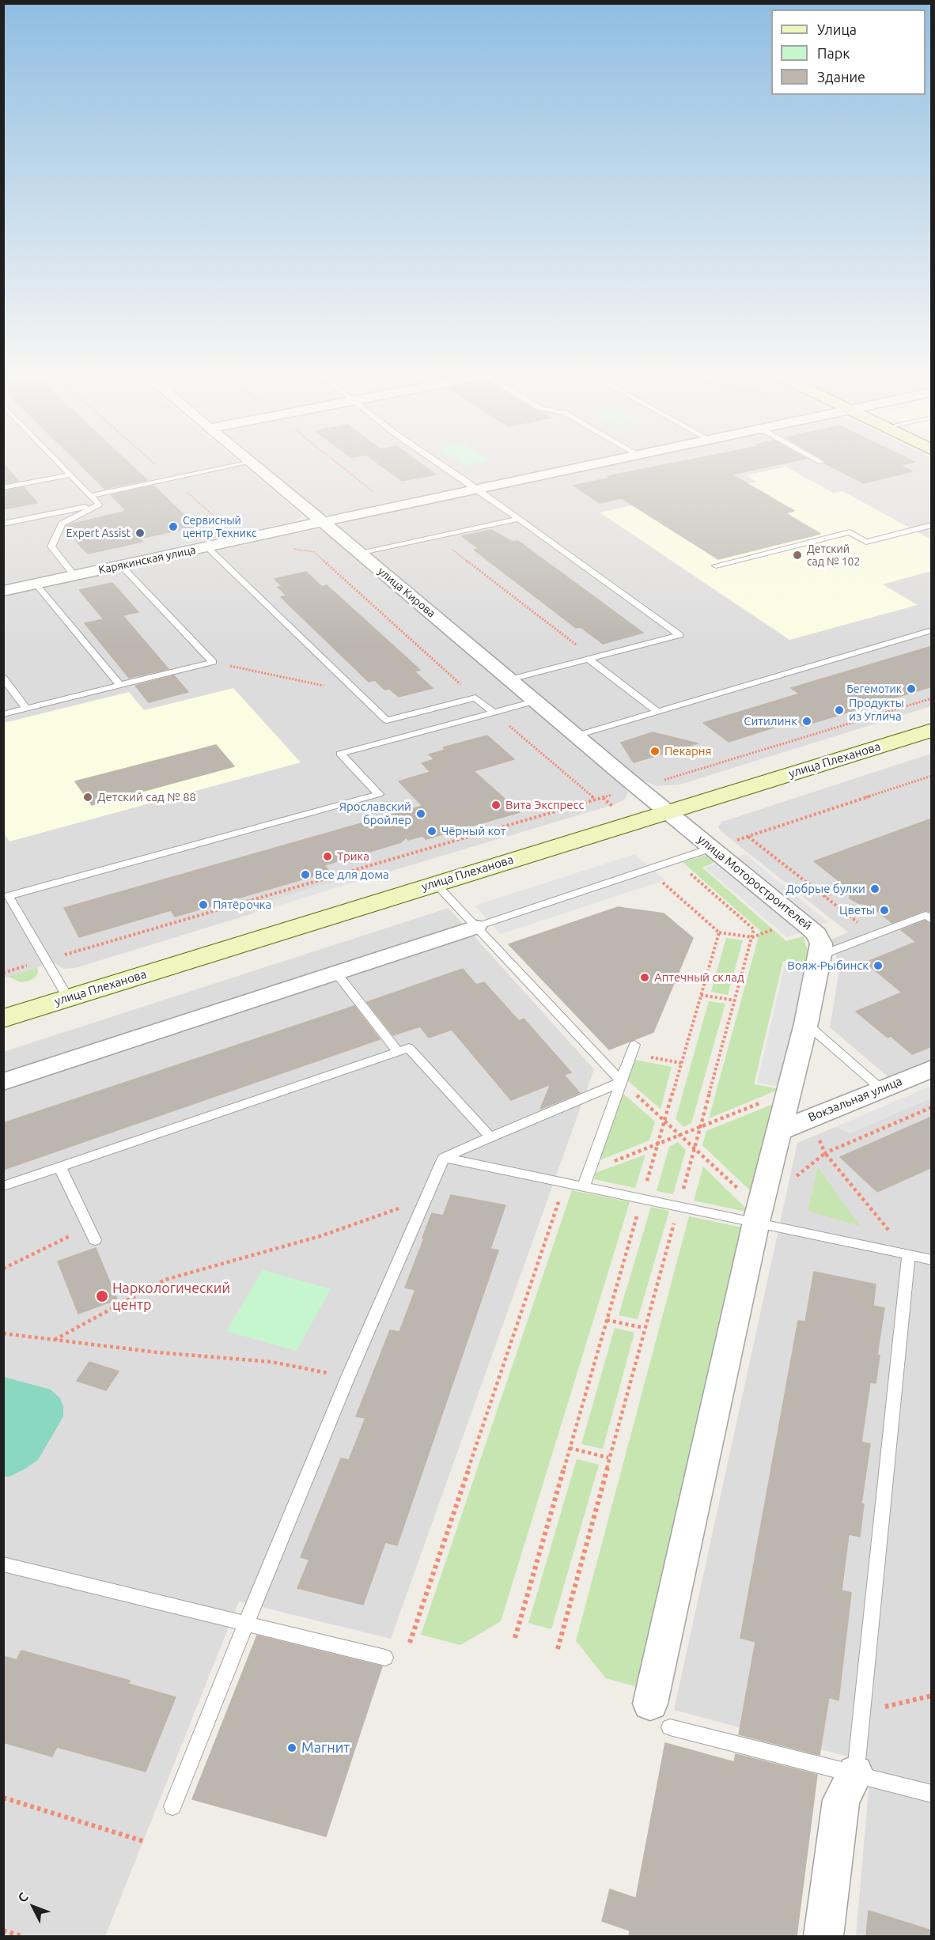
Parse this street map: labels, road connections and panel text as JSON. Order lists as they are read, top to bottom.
{
  "streets": {
    "main road": ["улица Плеханова"],
    "street": [
      "Карякинская улица",
      "улица Кирова",
      "улица Моторостроителей",
      "Вокзальная улица"
    ]
  },
  "crossings": [
    ["Карякинская улица", "улица Кирова"],
    ["улица Кирова", "улица Плеханова"],
    ["улица Кирова", "улица Моторостроителей"],
    ["улица Плеханова", "улица Моторостроителей"],
    ["улица Моторостроителей", "Вокзальная улица"]
  ],
  "places": [
    "Сервисный центр Техникс",
    "Expert Assist",
    "Детский сад № 102",
    "Бегемотик",
    "Продукты из Углича",
    "Ситилинк",
    "Пекарня",
    "Детский сад № 88",
    "Вита Экспресс",
    "Ярославский бройлер",
    "Чёрный кот",
    "Трика",
    "Все для дома",
    "Добрые булки",
    "Пятёрочка",
    "Цветы",
    "Вояж-Рыбинск",
    "Аптечный склад",
    "Наркологический центр",
    "Магнит"
  ],
  "legend": ["Улица", "Парк", "Здание"],
  "north": "top left"
}
